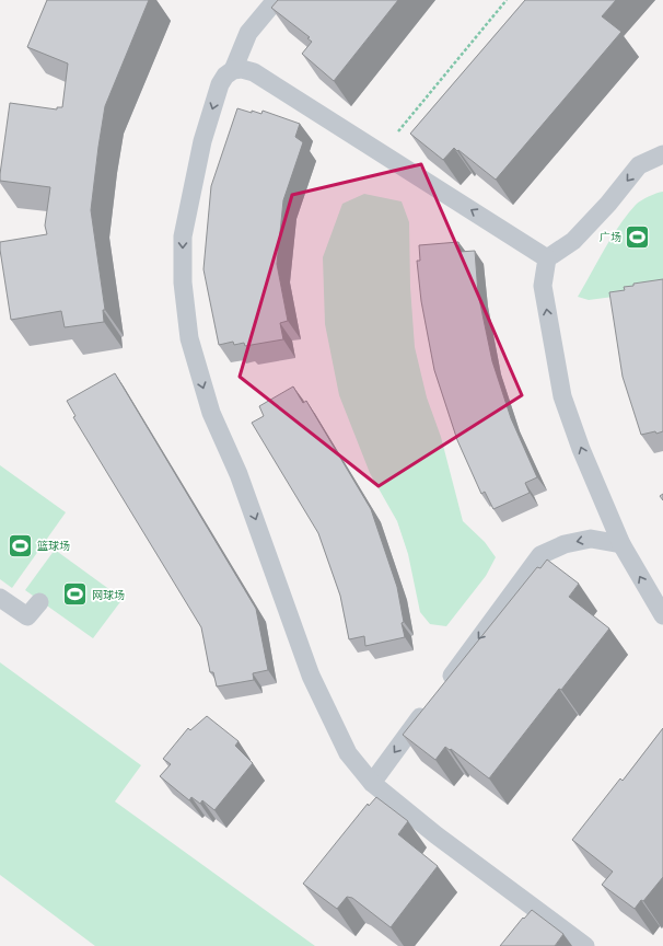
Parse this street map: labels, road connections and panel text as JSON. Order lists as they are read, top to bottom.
{
  "places": {
    "sports": ["广场", "篮球场", "网球场"]
  }
}
